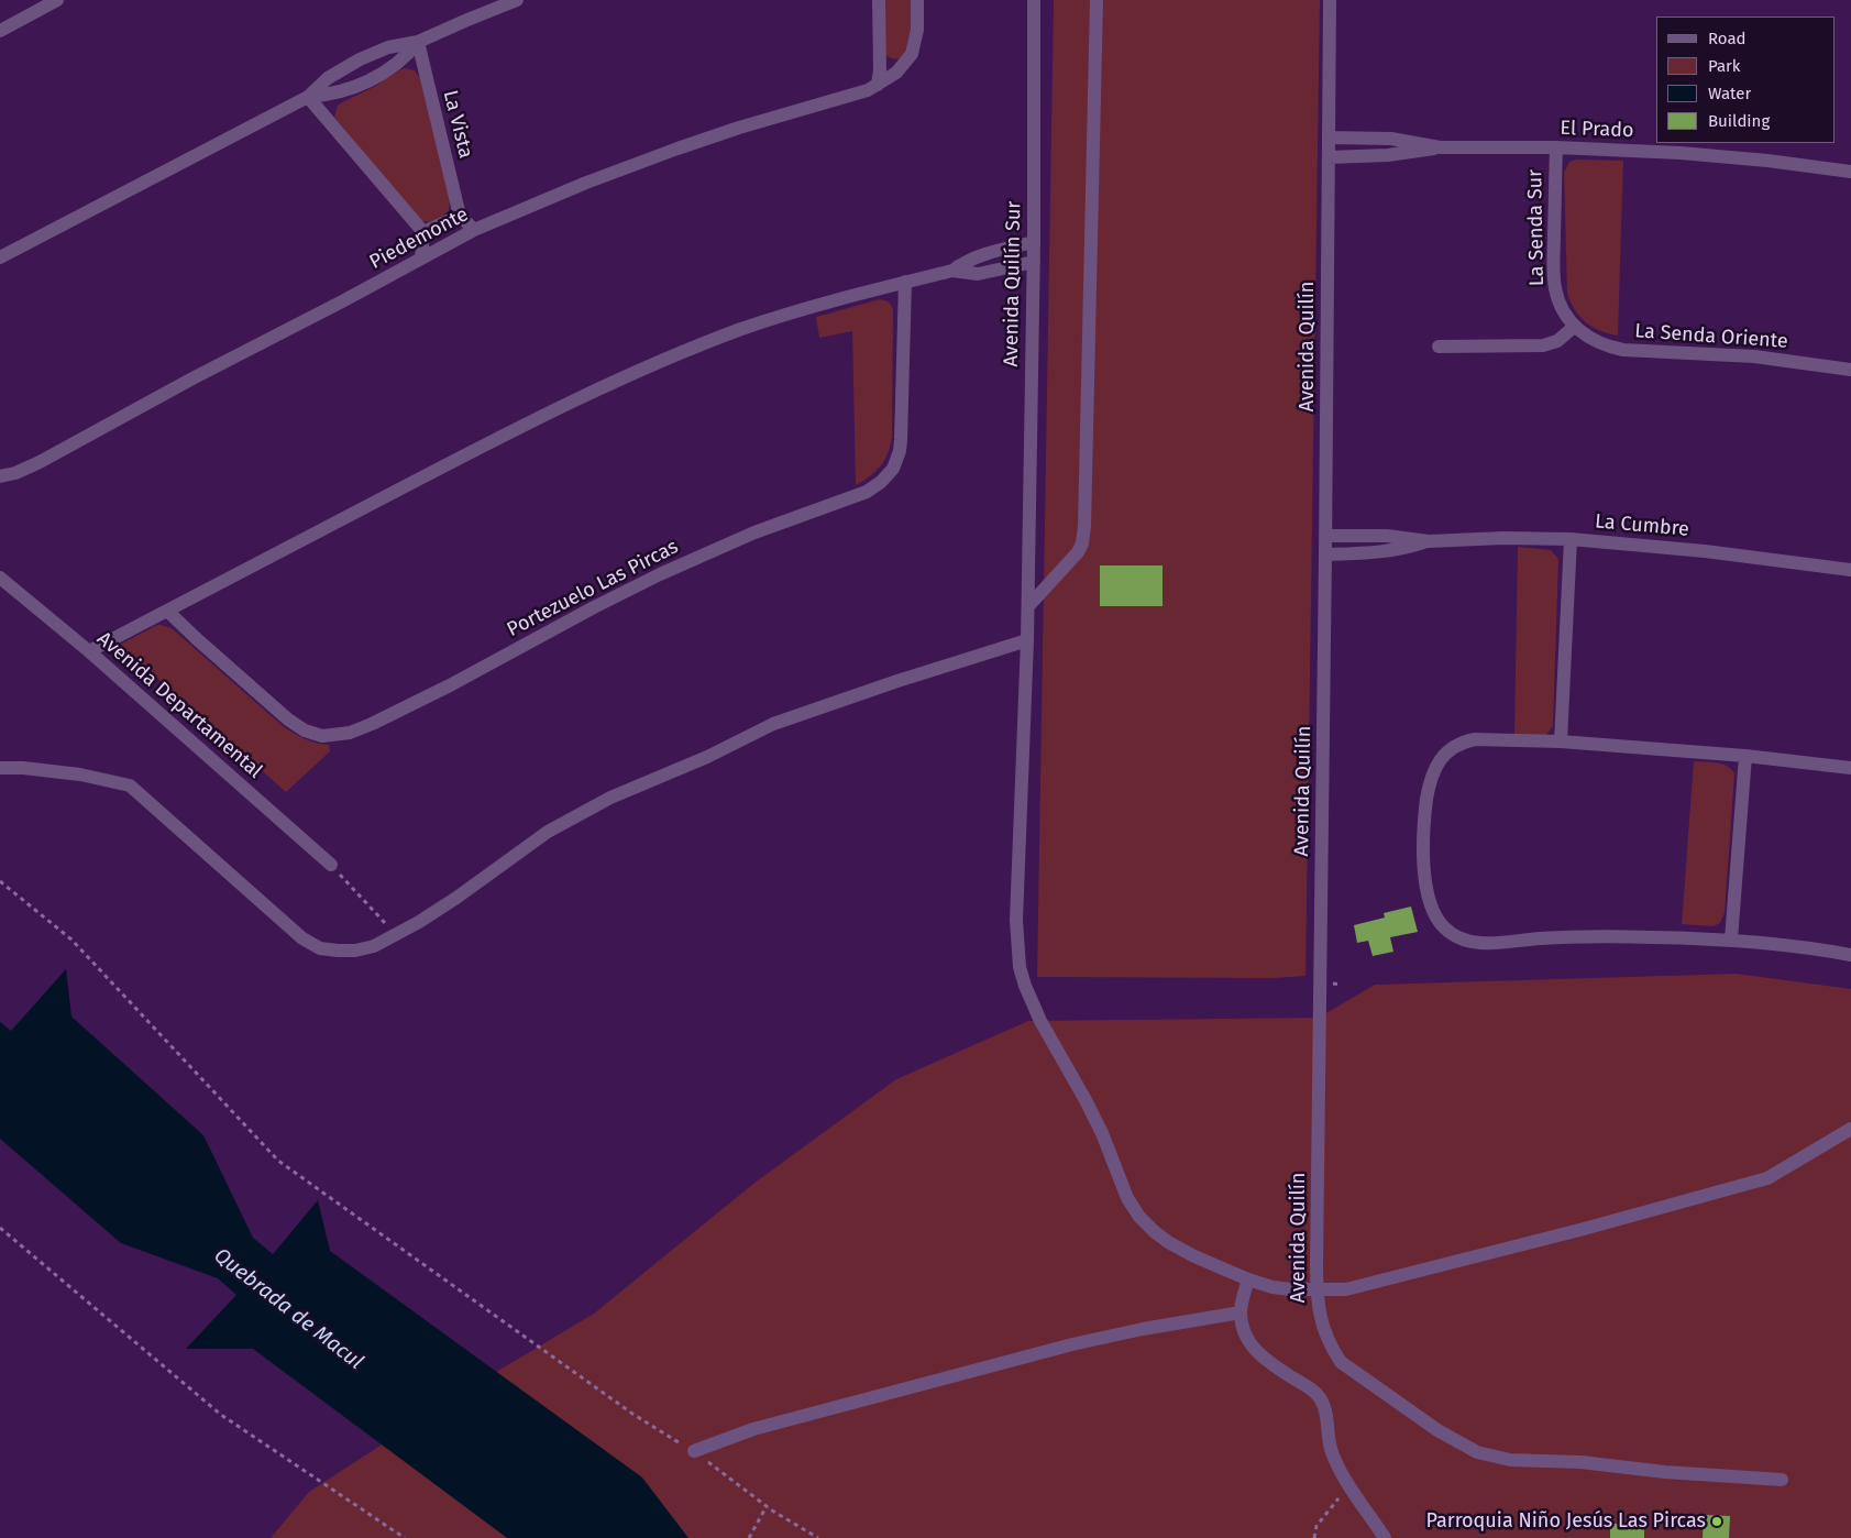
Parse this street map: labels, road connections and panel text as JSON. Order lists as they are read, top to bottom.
{
  "streets": {
    "street": [
      "La Vista",
      "El Prado",
      "La Senda Sur",
      "Piedemonte",
      "Avenida Quilín Sur",
      "La Senda Oriente",
      "Avenida Quilín",
      "La Cumbre",
      "Portezuelo Las Pircas",
      "Avenida Departamental"
    ]
  },
  "crossings": [
    ["El Prado", "La Senda Sur"],
    ["El Prado", "Avenida Quilín"],
    ["La Senda Sur", "La Senda Oriente"],
    ["Avenida Quilín Sur", "Avenida Quilín"],
    ["Avenida Quilín", "La Cumbre"]
  ],
  "water": ["Quebrada de Macul"],
  "places": ["Parroquia Niño Jesús Las Pircas"],
  "legend": [
    "Road",
    "Park",
    "Water",
    "Building"
  ]
}
